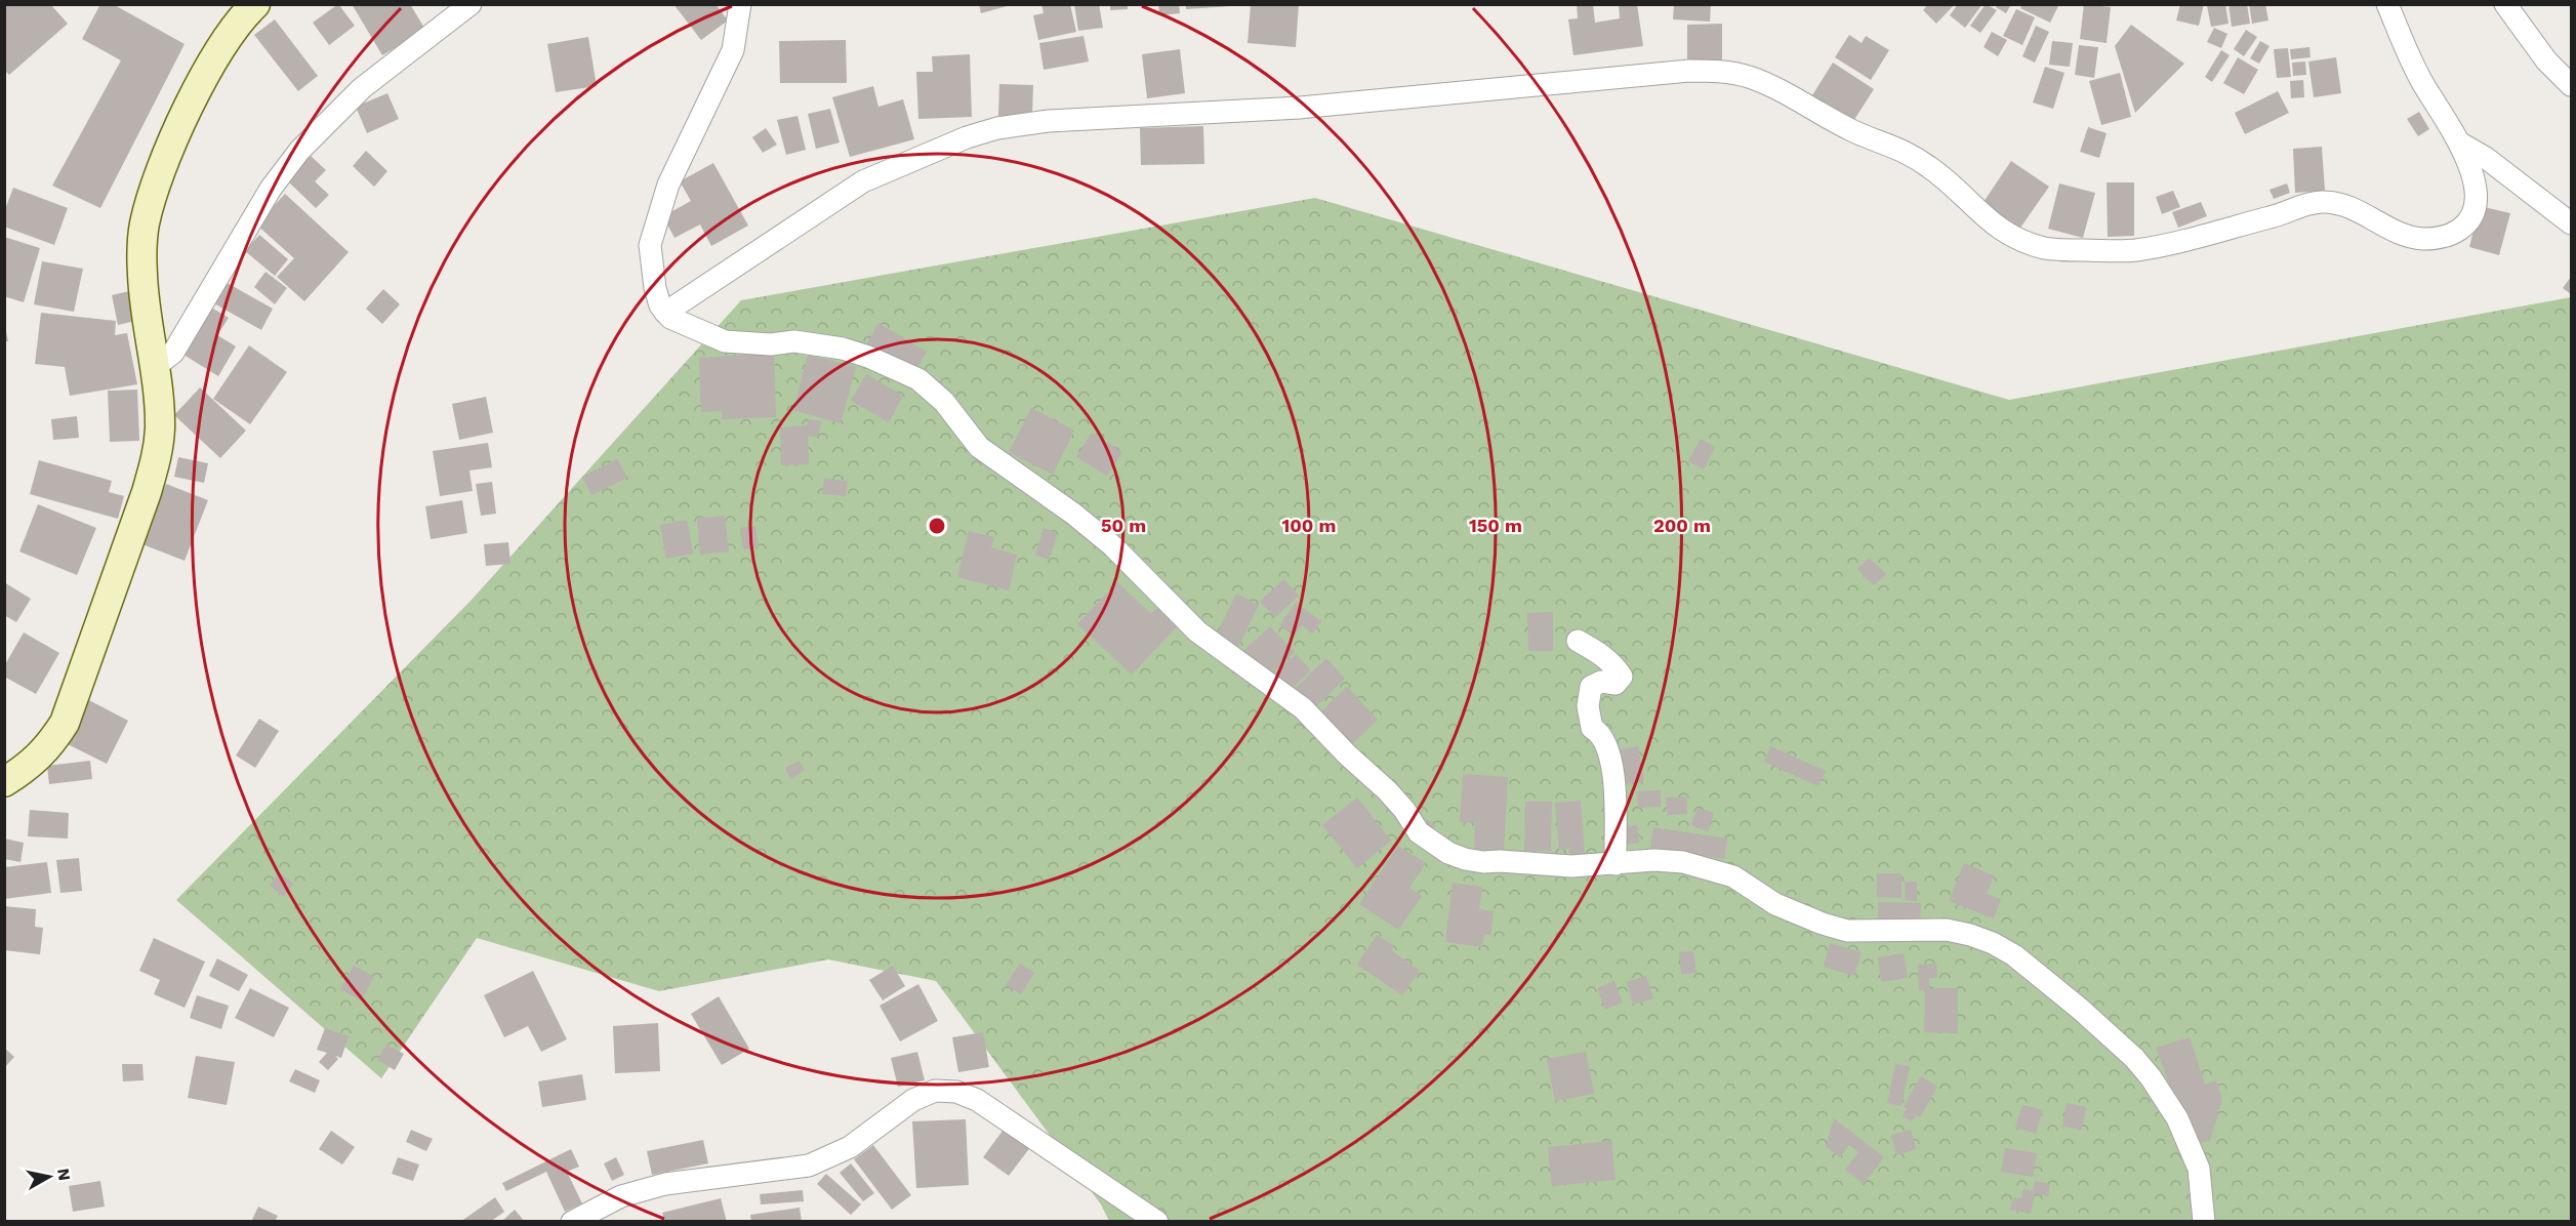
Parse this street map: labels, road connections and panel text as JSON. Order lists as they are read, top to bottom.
{
  "north": "right",
  "rings": [
    "50 m",
    "100 m",
    "150 m",
    "200 m"
  ]
}
